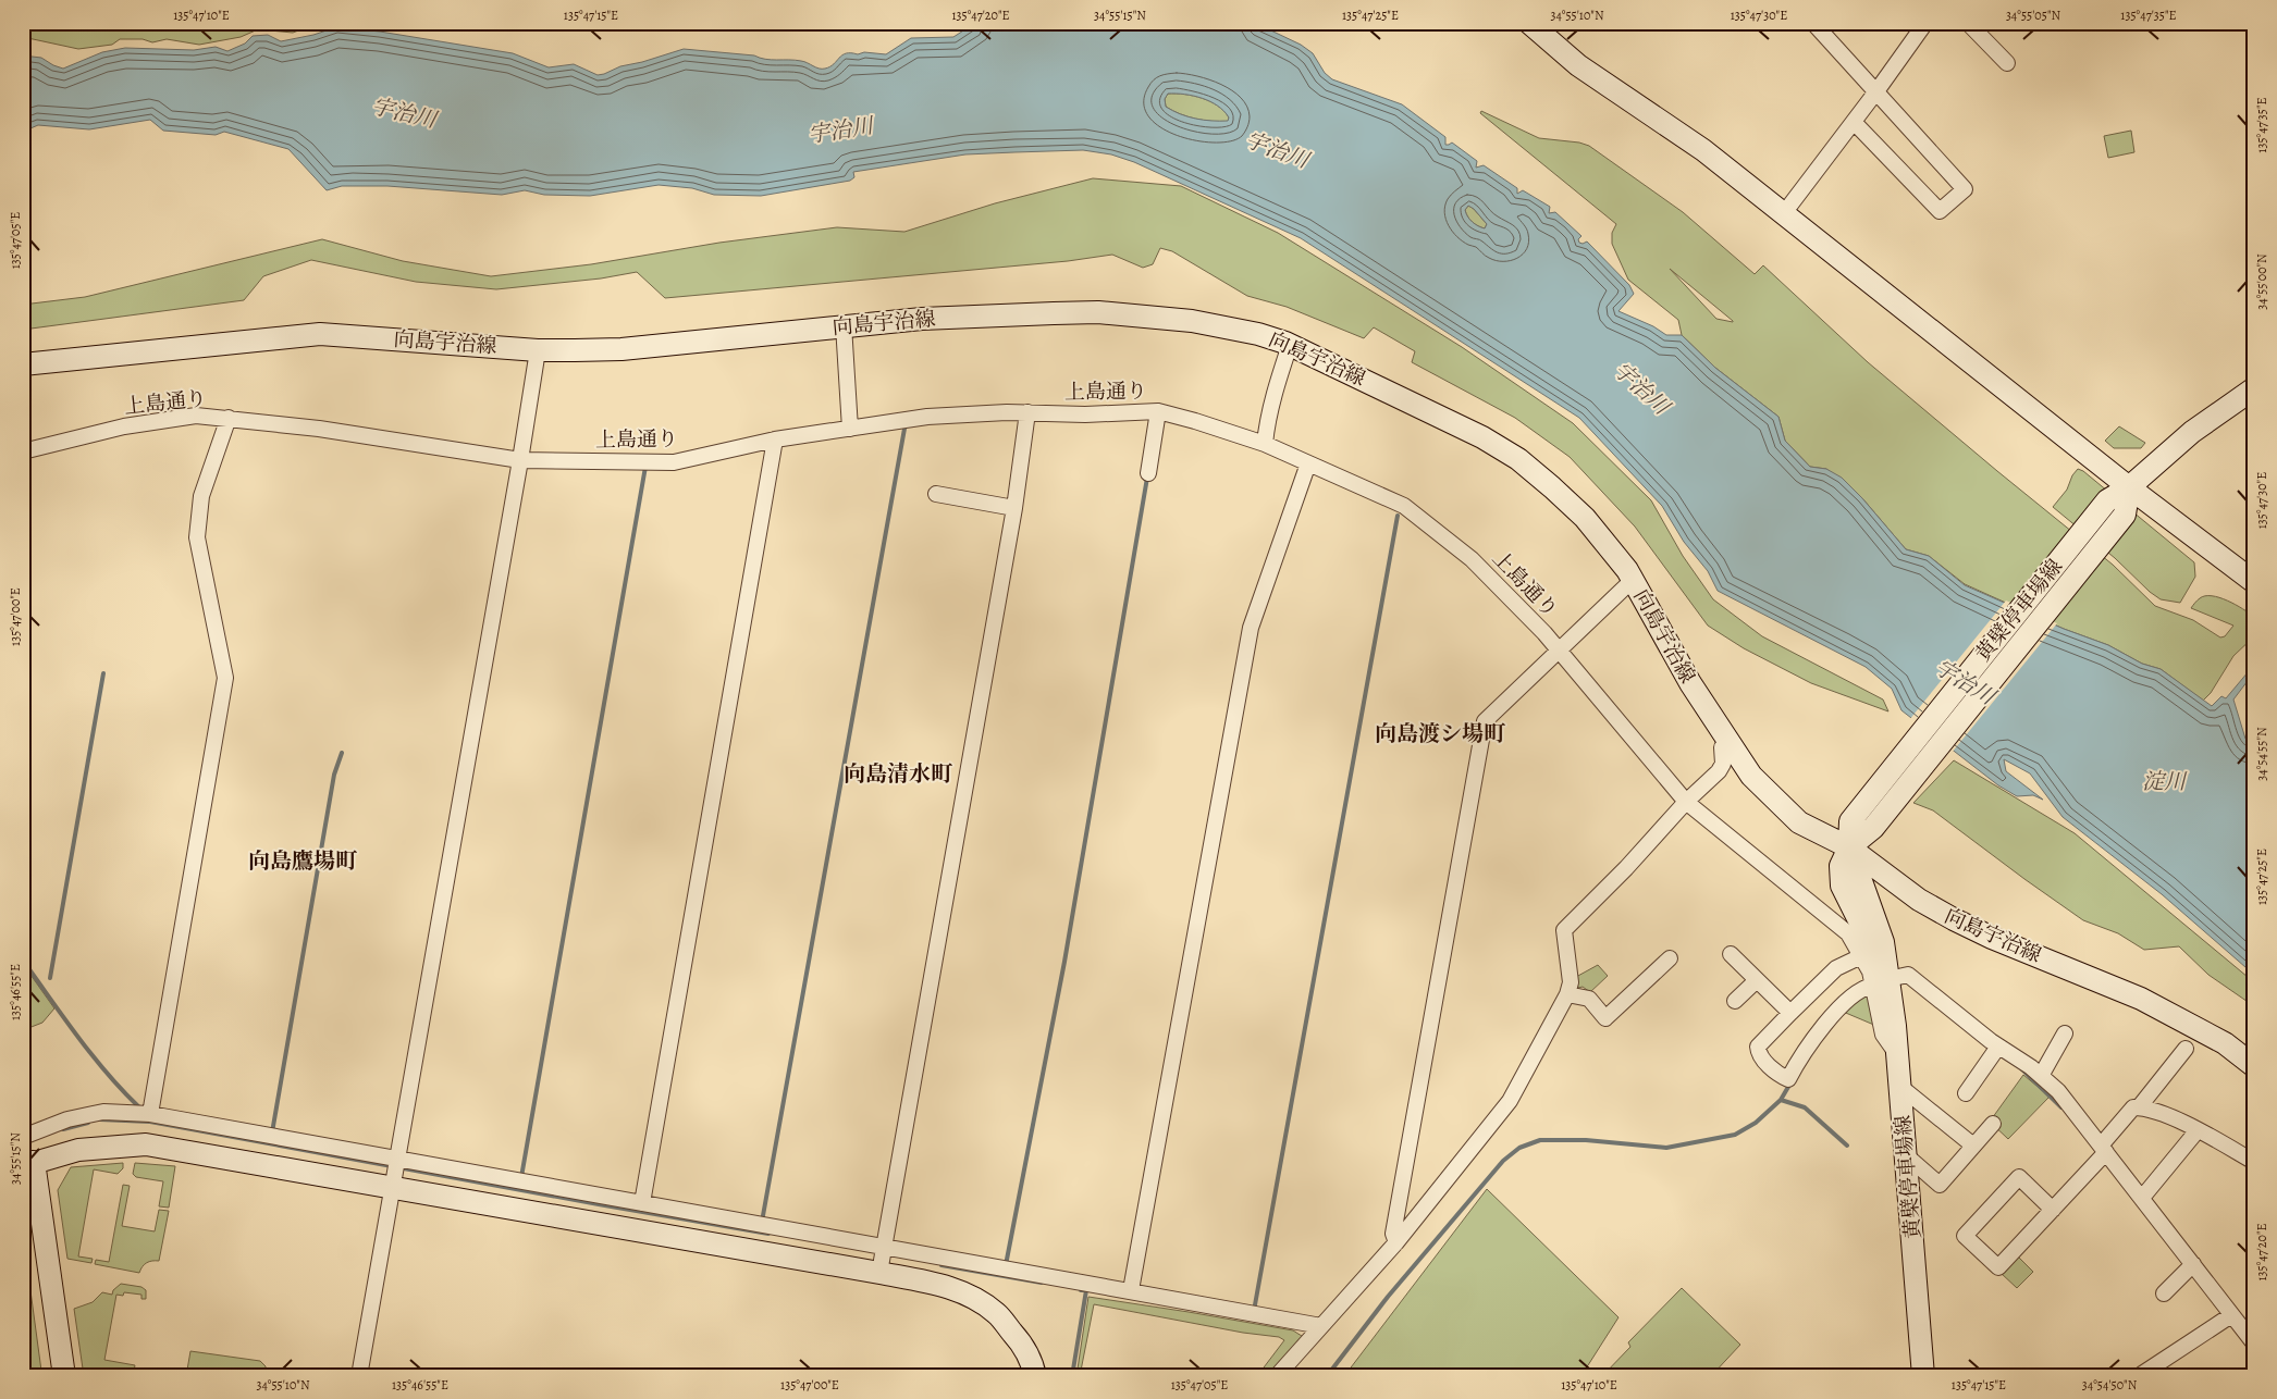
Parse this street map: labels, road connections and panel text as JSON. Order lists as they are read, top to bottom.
{
  "streets": {
    "main road": ["向島宇治線", "黄檗停車場線"],
    "street": ["上島通り"]
  },
  "crossings": [
    ["向島宇治線", "黄檗停車場線"],
    ["上島通り", "黄檗停車場線"]
  ],
  "districts": ["向島渡シ場町", "向島清水町", "向島鷹場町"],
  "water": ["宇治川", "淀川"],
  "coordinates": [
    "135°47'10\"E",
    "135°47'15\"E",
    "135°47'20\"E",
    "34°55'15\"N",
    "135°47'25\"E",
    "34°55'10\"N",
    "135°47'30\"E",
    "34°55'05\"N",
    "135°47'35\"E",
    "135°47'05\"E",
    "34°55'00\"N",
    "135°47'00\"E",
    "34°54'55\"N",
    "135°46'55\"E",
    "34°54'50\"N"
  ]
}
